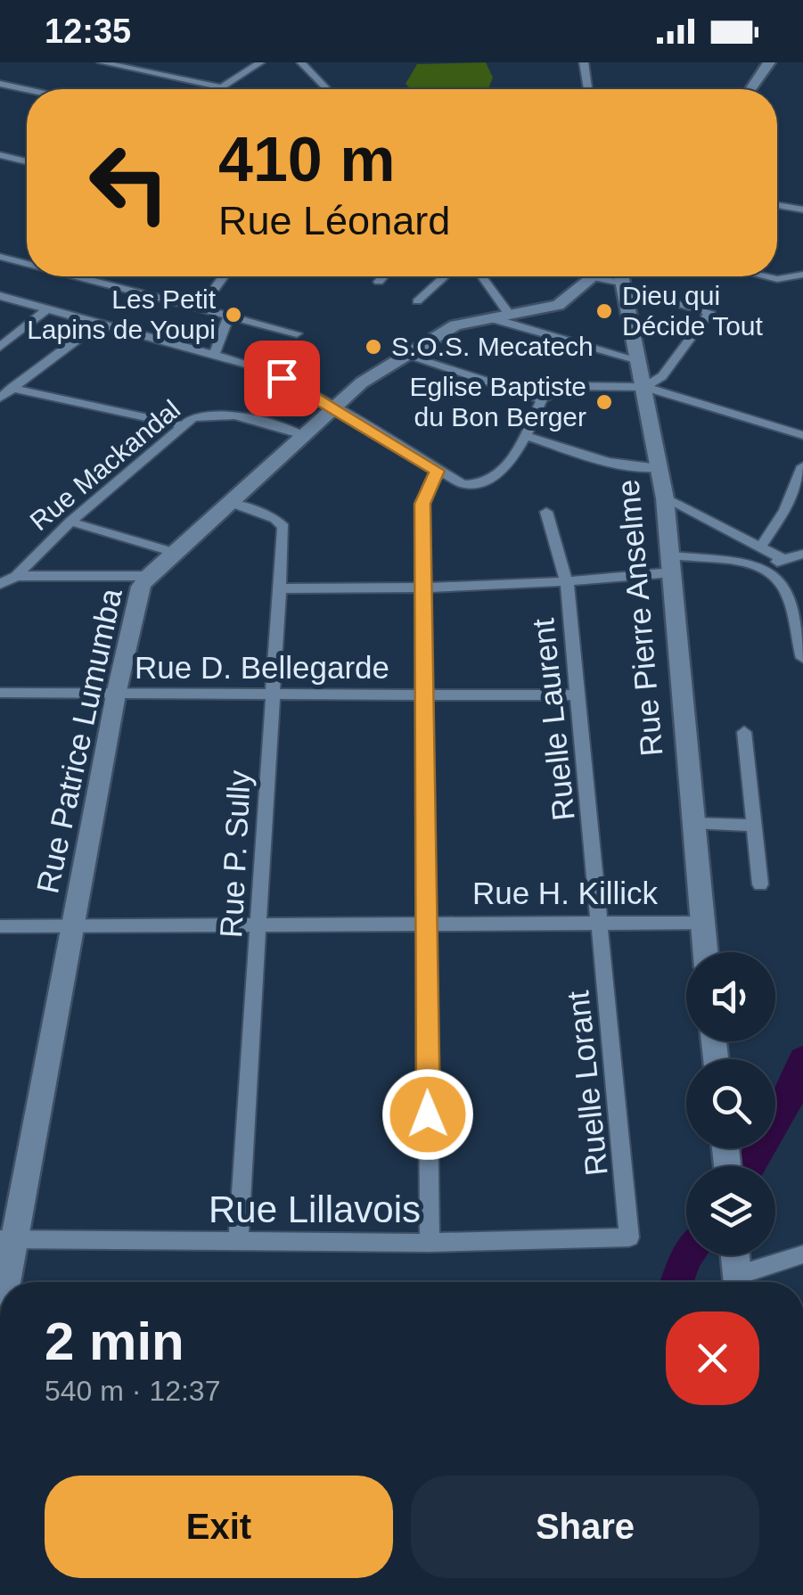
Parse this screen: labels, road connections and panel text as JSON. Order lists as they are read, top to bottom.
{
  "streets": {
    "street": [
      "Rue Mackandal",
      "Rue Pierre Anselme",
      "Rue D. Bellegarde",
      "Ruelle Laurent",
      "Rue Patrice Lumumba",
      "Rue P. Sully",
      "Rue H. Killick",
      "Ruelle Lorant",
      "Rue Lillavois"
    ]
  },
  "crossings": [
    ["Rue Mackandal", "Rue Patrice Lumumba"],
    ["Rue Pierre Anselme", "Rue H. Killick"],
    ["Rue D. Bellegarde", "Ruelle Laurent"],
    ["Rue D. Bellegarde", "Rue Patrice Lumumba"],
    ["Rue D. Bellegarde", "Rue P. Sully"],
    ["Ruelle Laurent", "Rue H. Killick"],
    ["Ruelle Laurent", "Ruelle Lorant"],
    ["Rue Patrice Lumumba", "Rue P. Sully"],
    ["Rue Patrice Lumumba", "Rue H. Killick"],
    ["Rue Patrice Lumumba", "Rue Lillavois"],
    ["Rue P. Sully", "Rue H. Killick"],
    ["Rue P. Sully", "Rue Lillavois"],
    ["Rue H. Killick", "Ruelle Lorant"],
    ["Ruelle Lorant", "Rue Lillavois"]
  ],
  "places": [
    "Dieu qui Décide Tout",
    "Les Petit Lapins de Youpi",
    "S.O.S. Mecatech",
    "Eglise Baptiste du Bon Berger"
  ],
  "page": {
    "status": "12:35",
    "turn": ["410 m", "Rue Léonard"],
    "heading": ["2 min", "540 m · 12:37"],
    "buttons": ["Exit", "Share"]
  }
}
